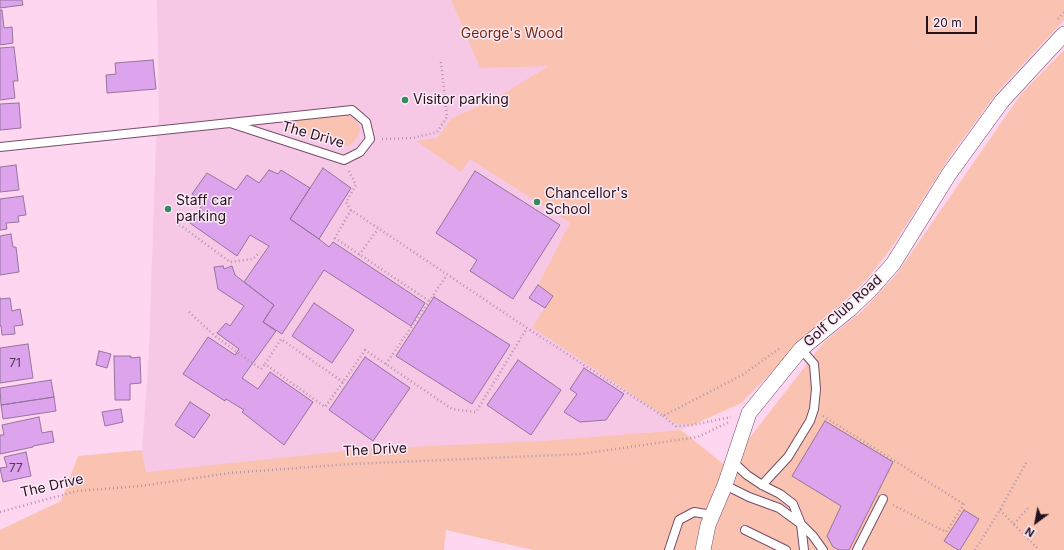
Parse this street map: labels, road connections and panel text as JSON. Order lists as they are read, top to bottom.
{
  "streets": {
    "street": ["Golf Club Road"],
    "lane": ["The Drive"]
  },
  "crossings": [
    ["The Drive", "Golf Club Road"]
  ],
  "parks": ["George's Wood"],
  "places": ["Visitor parking", "Chancellor's School", "Staff car parking"],
  "house_numbers": ["71", "77"],
  "scale_bar": "20 m",
  "north": "bottom left"
}
